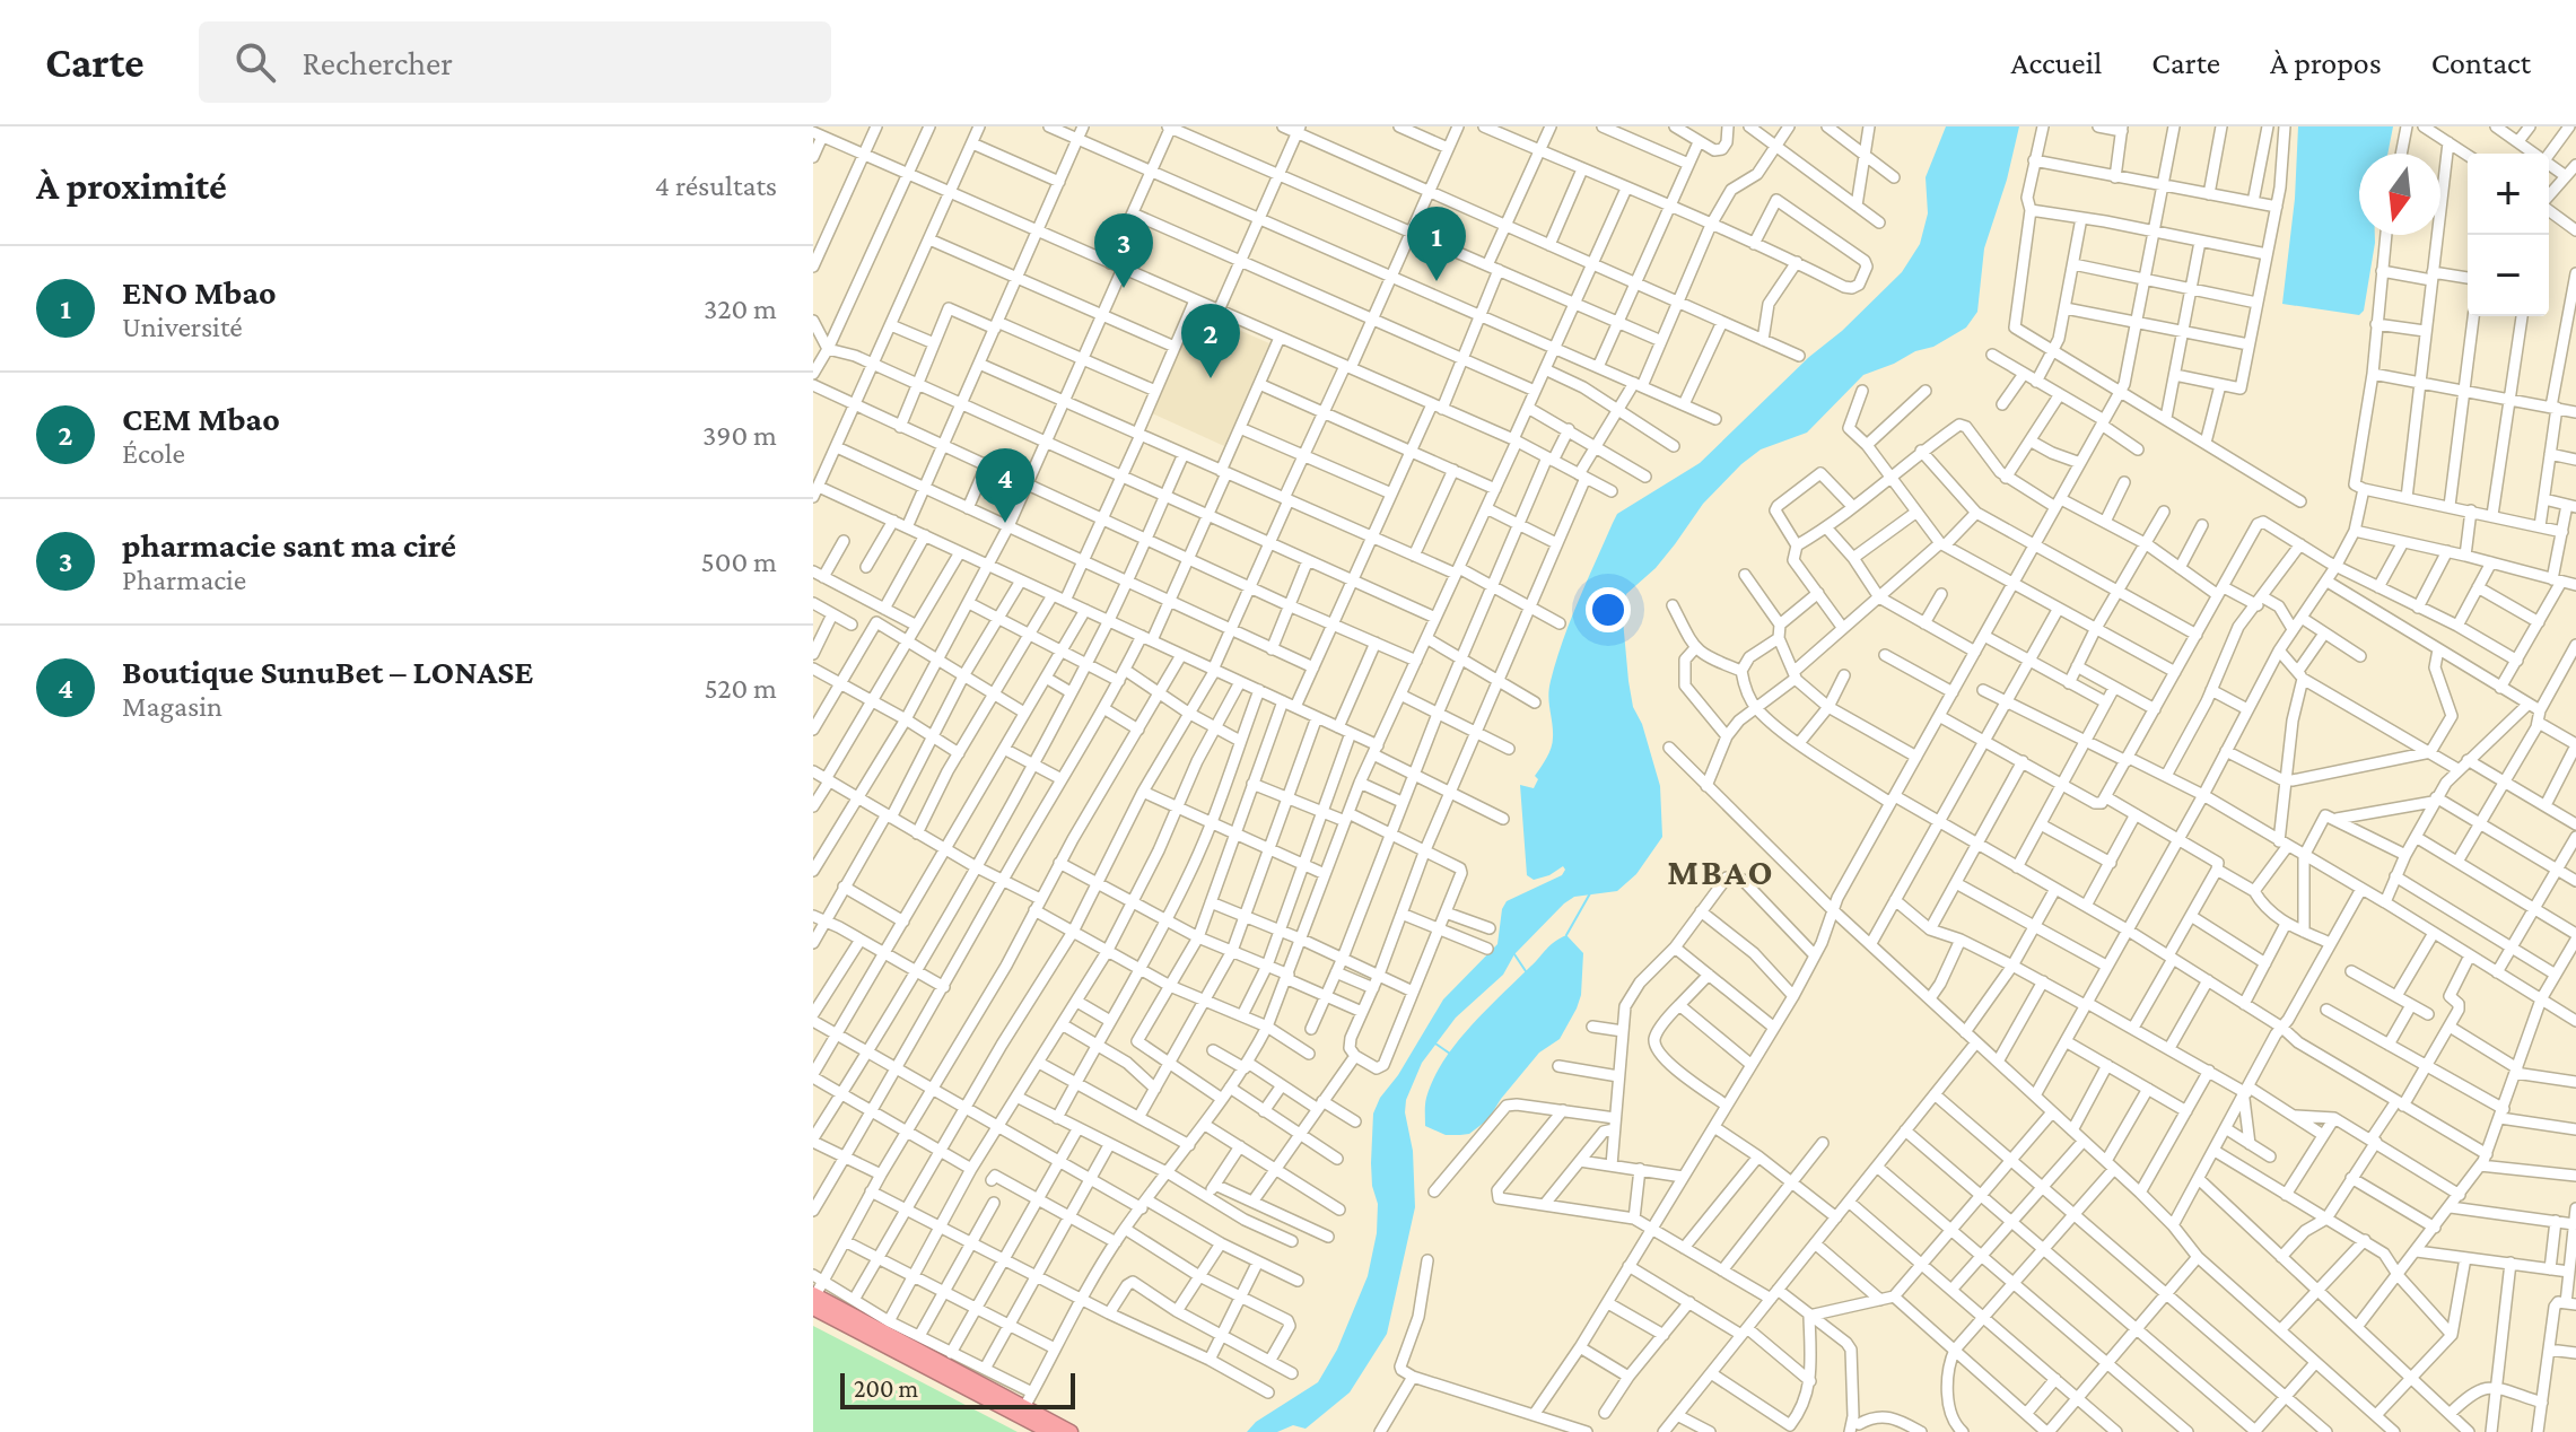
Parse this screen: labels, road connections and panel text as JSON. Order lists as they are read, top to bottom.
{
  "districts": ["MBAO"],
  "scale_bar": "200 m",
  "north": "bottom",
  "page": {
    "header": "Carte",
    "search": "Rechercher",
    "nav": [
      "Accueil",
      "Carte",
      "À propos",
      "Contact"
    ],
    "heading": ["À proximité", "4 résultats"],
    "map_buttons": ["+", "−"],
    "pins": [
      "1",
      "3",
      "2",
      "4"
    ],
    "list": [
      {
        "mark": "1",
        "name": "ENO Mbao",
        "note": "Université",
        "value": "320 m"
      },
      {
        "mark": "2",
        "name": "CEM Mbao",
        "note": "École",
        "value": "390 m"
      },
      {
        "mark": "3",
        "name": "pharmacie sant ma ciré",
        "note": "Pharmacie",
        "value": "500 m"
      },
      {
        "mark": "4",
        "name": "Boutique SunuBet – LONASE",
        "note": "Magasin",
        "value": "520 m"
      }
    ],
    "scale": "200 m"
  }
}
